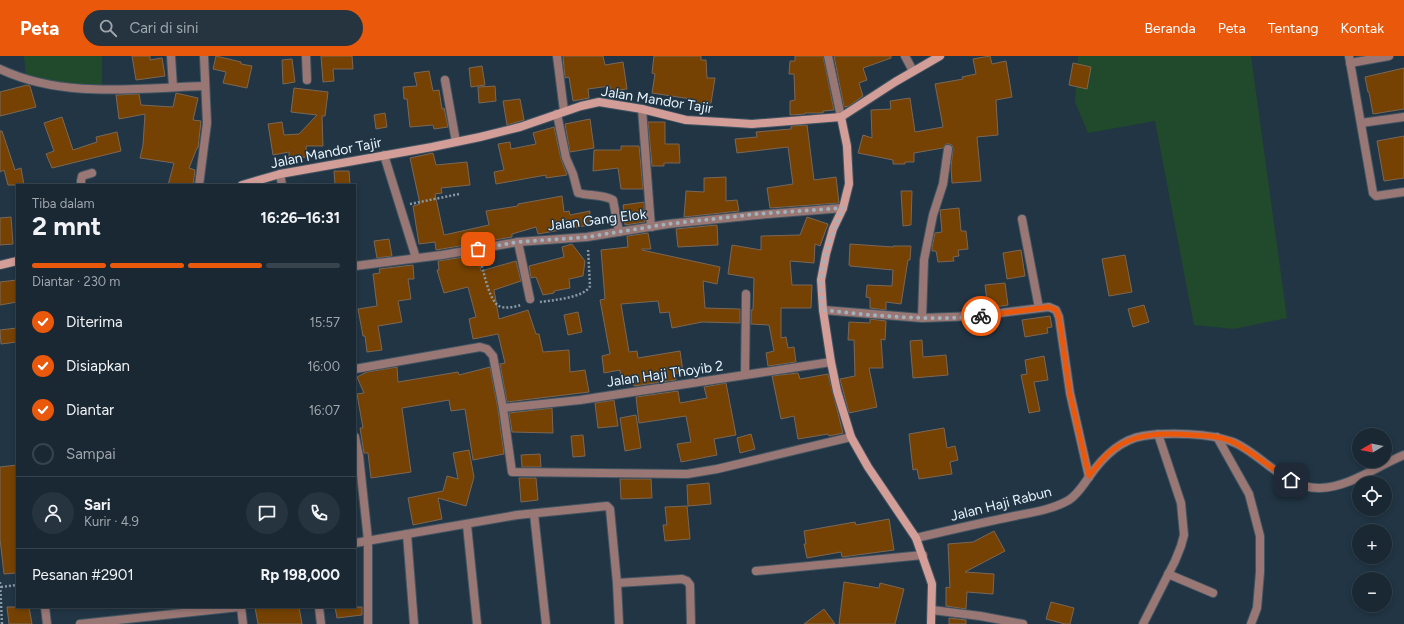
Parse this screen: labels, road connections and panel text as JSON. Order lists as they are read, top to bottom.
{
  "streets": {
    "main road": ["Jalan Mandor Tajir"],
    "street": ["Jalan Gang Elok", "Jalan Haji Thoyib 2", "Jalan Haji Rabun"]
  },
  "north": "left",
  "page": {
    "header": "Peta",
    "search": "Cari di sini",
    "nav": [
      "Beranda",
      "Peta",
      "Tentang",
      "Kontak"
    ],
    "heading": ["2 mnt", "Tiba dalam", "16:26–16:31"],
    "panel": [
      "Sari",
      "Kurir · 4.9",
      "Pesanan #2901",
      "Rp 198,000"
    ],
    "bar": "Diantar · 230 m",
    "list": [
      ["Diterima", "15:57"],
      ["Disiapkan", "16:00"],
      ["Diantar", "16:07"],
      "Sampai"
    ],
    "map_buttons": ["+", "−"]
  }
}
